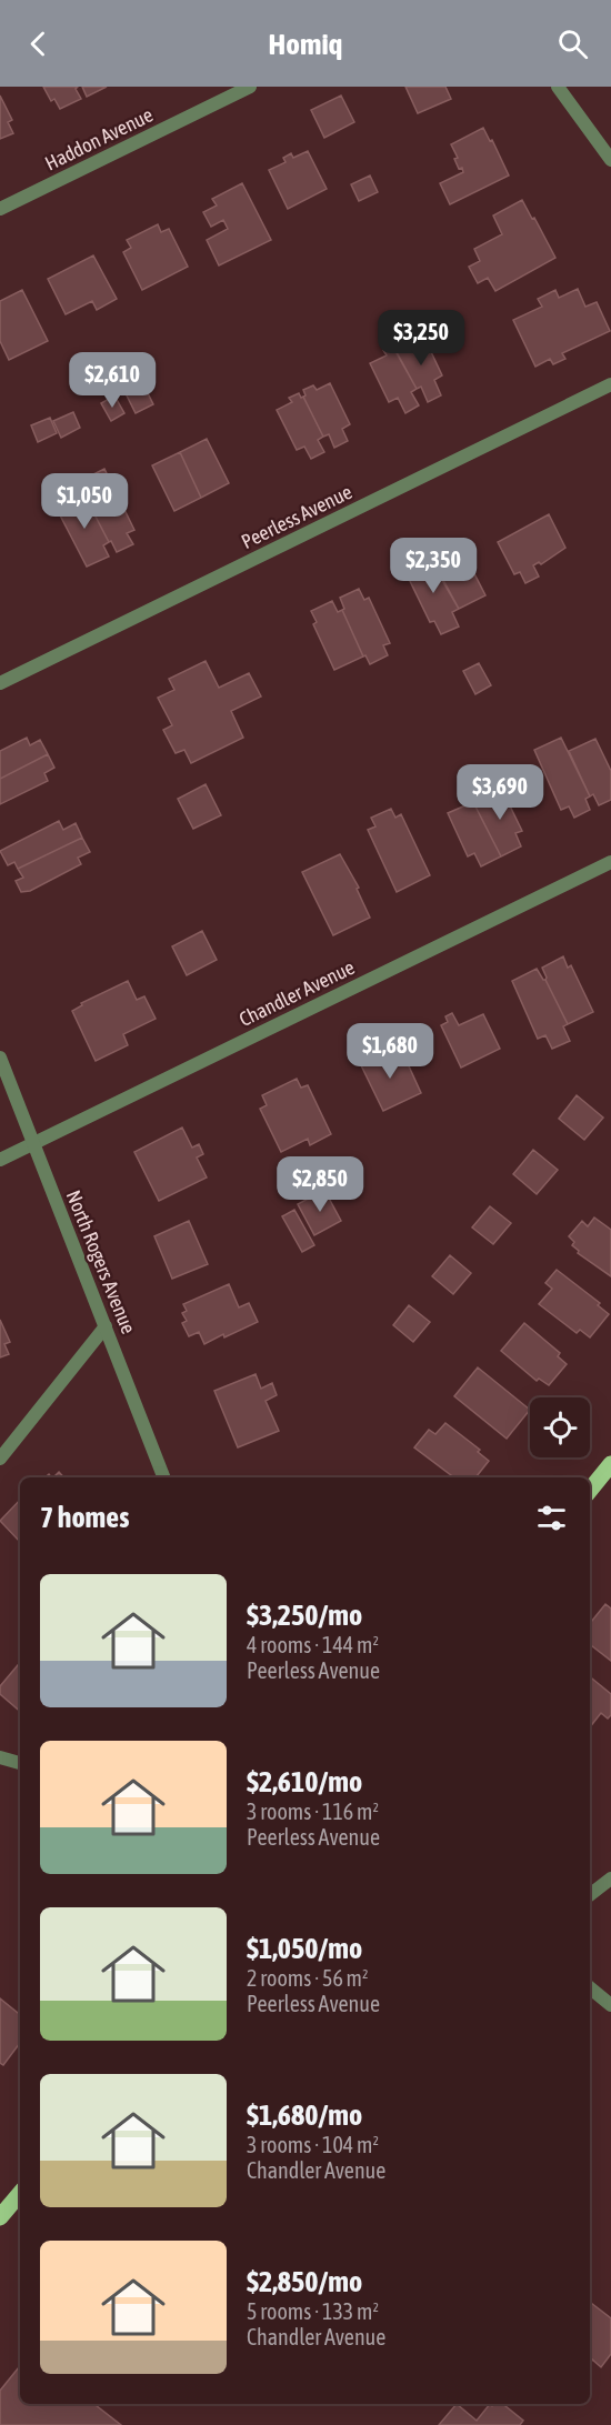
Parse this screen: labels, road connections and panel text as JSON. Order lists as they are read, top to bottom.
{
  "streets": {
    "street": [
      "Haddon Avenue",
      "Peerless Avenue",
      "Chandler Avenue",
      "North Rogers Avenue"
    ]
  },
  "crossings": [
    ["Chandler Avenue", "North Rogers Avenue"]
  ],
  "page": {
    "header": "Homiq",
    "price": [
      "$3,250",
      "$2,610",
      "$1,050",
      "$2,350",
      "$3,690",
      "$1,680",
      "$2,850"
    ],
    "heading": "7 homes",
    "list": [
      {
        "name": "$3,250/mo",
        "note": "4 rooms · 144 m² · Peerless Avenue"
      },
      {
        "name": "$2,610/mo",
        "note": "3 rooms · 116 m² · Peerless Avenue"
      },
      {
        "name": "$1,050/mo",
        "note": "2 rooms · 56 m² · Peerless Avenue"
      },
      {
        "name": "$1,680/mo",
        "note": "3 rooms · 104 m² · Chandler Avenue"
      },
      {
        "name": "$2,850/mo",
        "note": "5 rooms · 133 m² · Chandler Avenue"
      }
    ]
  }
}
